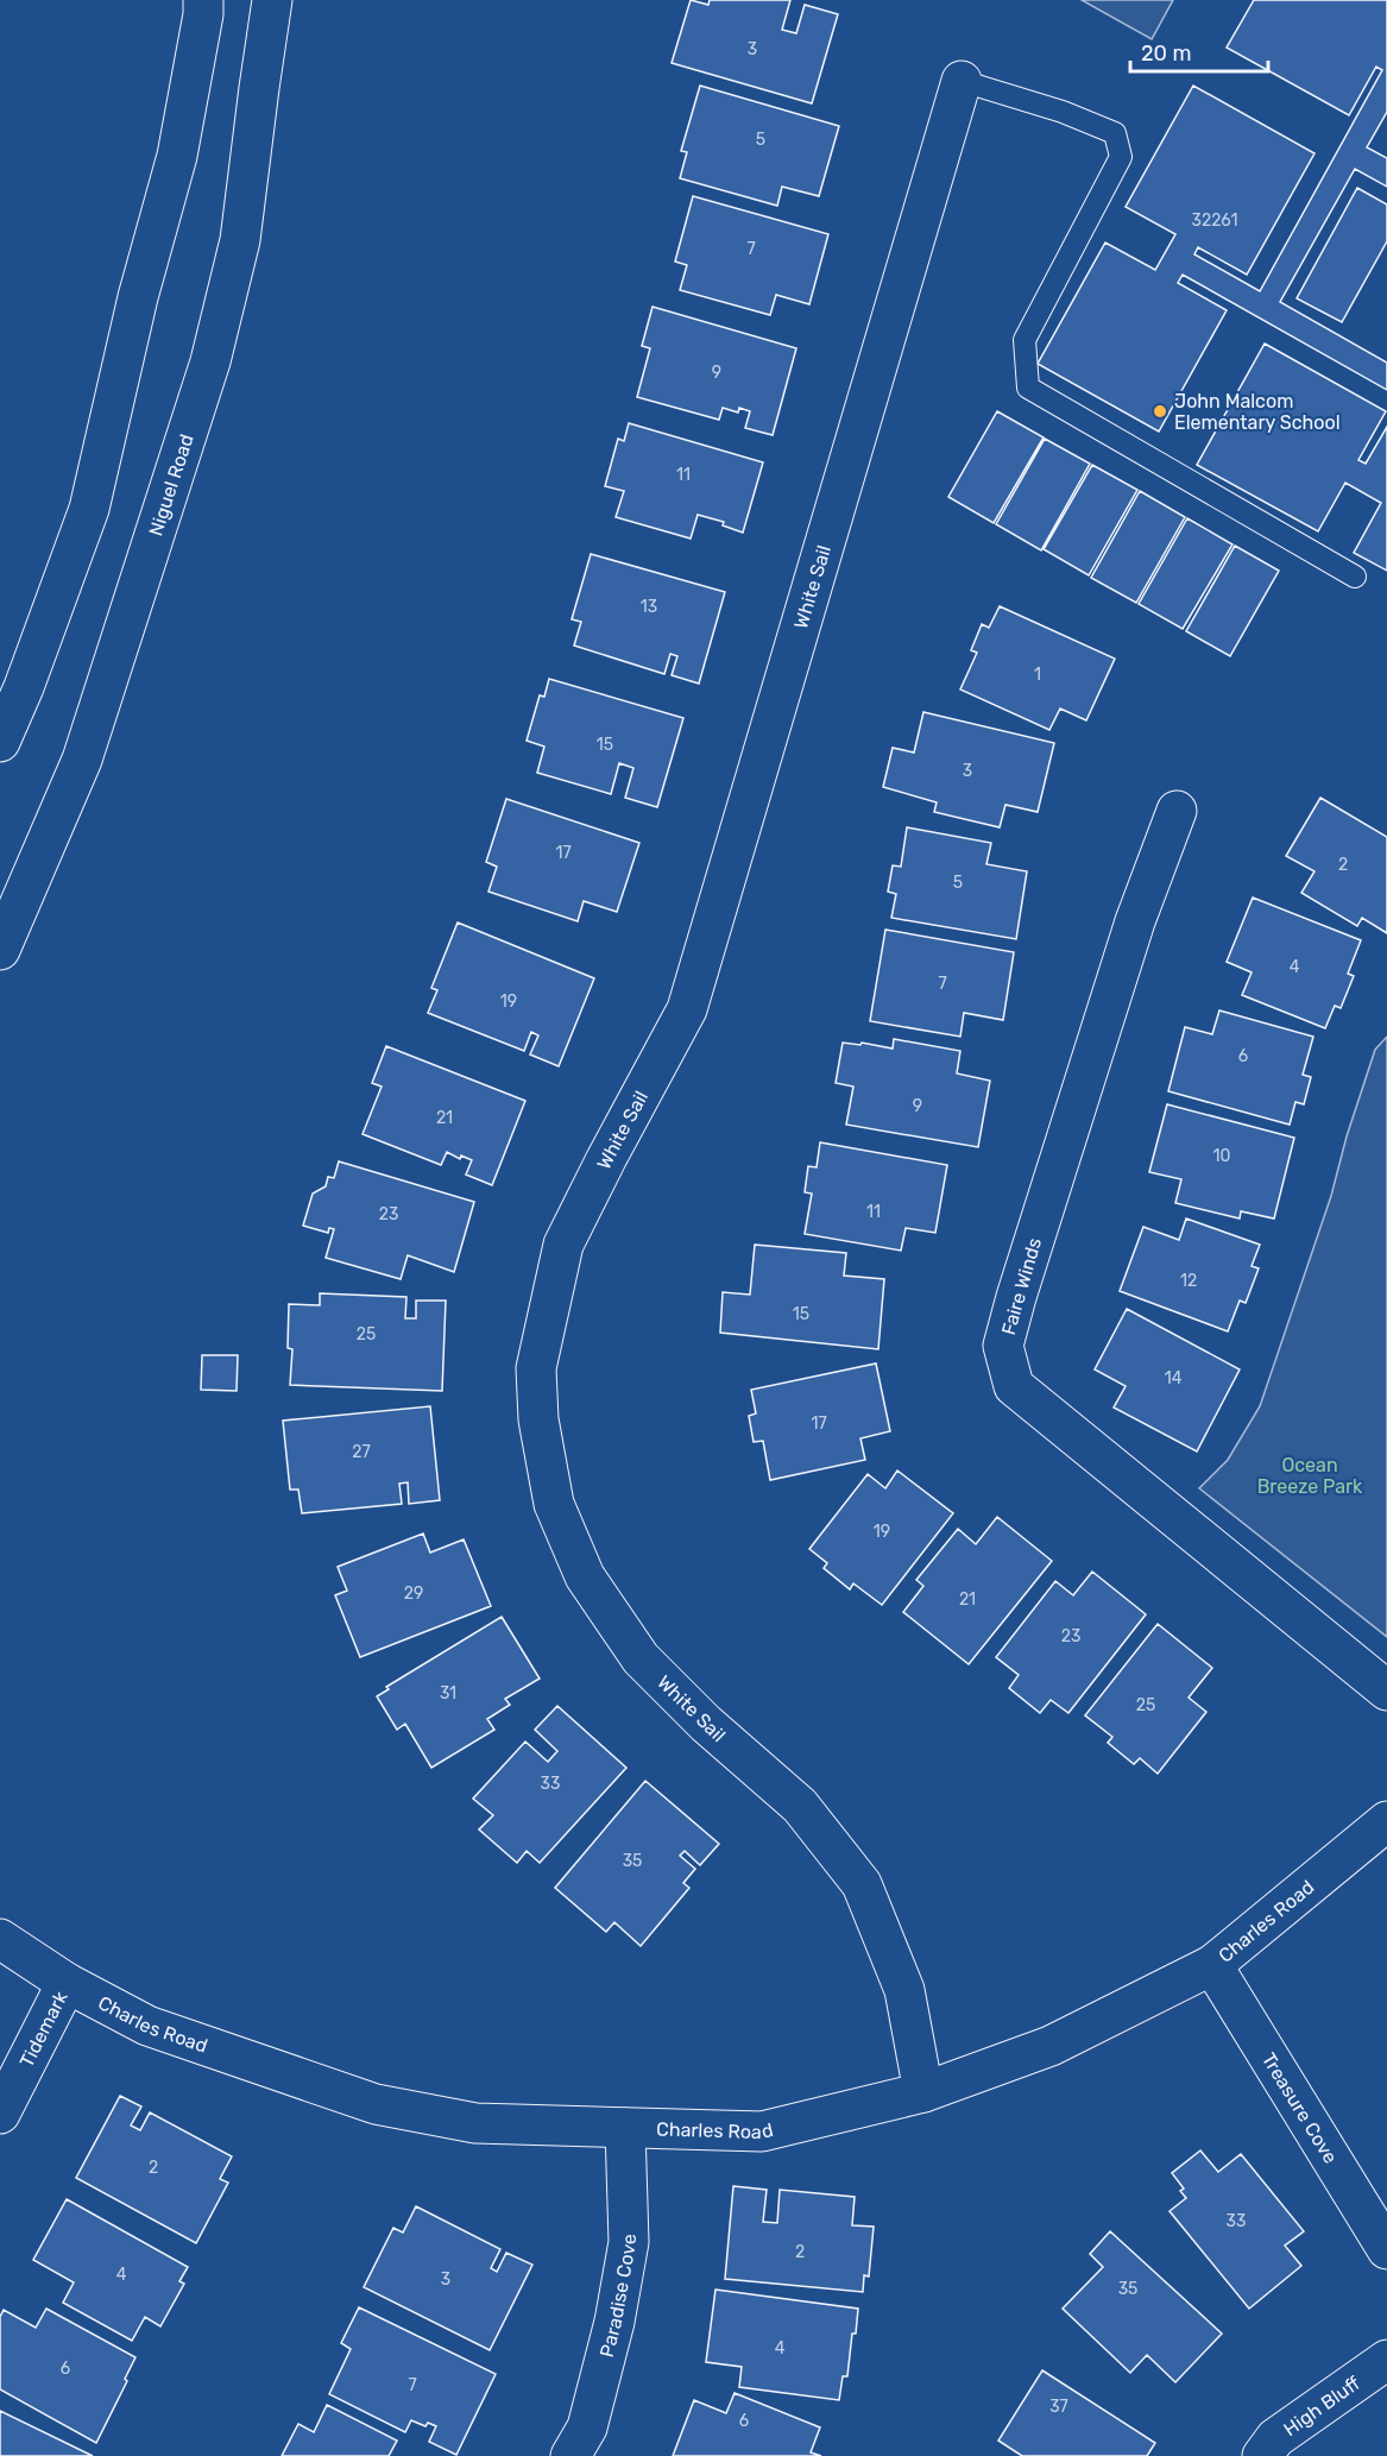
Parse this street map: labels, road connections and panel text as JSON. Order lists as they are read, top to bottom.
{
  "streets": {
    "street": [
      "Niguel Road",
      "White Sail",
      "Faire Winds",
      "Charles Road",
      "Tidemark",
      "Treasure Cove",
      "Paradise Cove",
      "High Bluff"
    ]
  },
  "crossings": [
    ["White Sail", "Charles Road"],
    ["Charles Road", "Tidemark"],
    ["Charles Road", "Treasure Cove"],
    ["Charles Road", "Paradise Cove"]
  ],
  "parks": ["Ocean Breeze Park"],
  "places": ["John Malcom Elementary School"],
  "house_numbers": [
    "3",
    "5",
    "32261",
    "7",
    "9",
    "11",
    "13",
    "1",
    "15",
    "3",
    "17",
    "2",
    "5",
    "4",
    "7",
    "19",
    "6",
    "9",
    "21",
    "10",
    "11",
    "23",
    "12",
    "15",
    "25",
    "14",
    "17",
    "27",
    "19",
    "29",
    "21",
    "23",
    "31",
    "25",
    "33",
    "35",
    "2",
    "33",
    "2",
    "4",
    "3",
    "35",
    "4",
    "6",
    "7",
    "37",
    "6"
  ],
  "scale_bar": "20 m"
}
